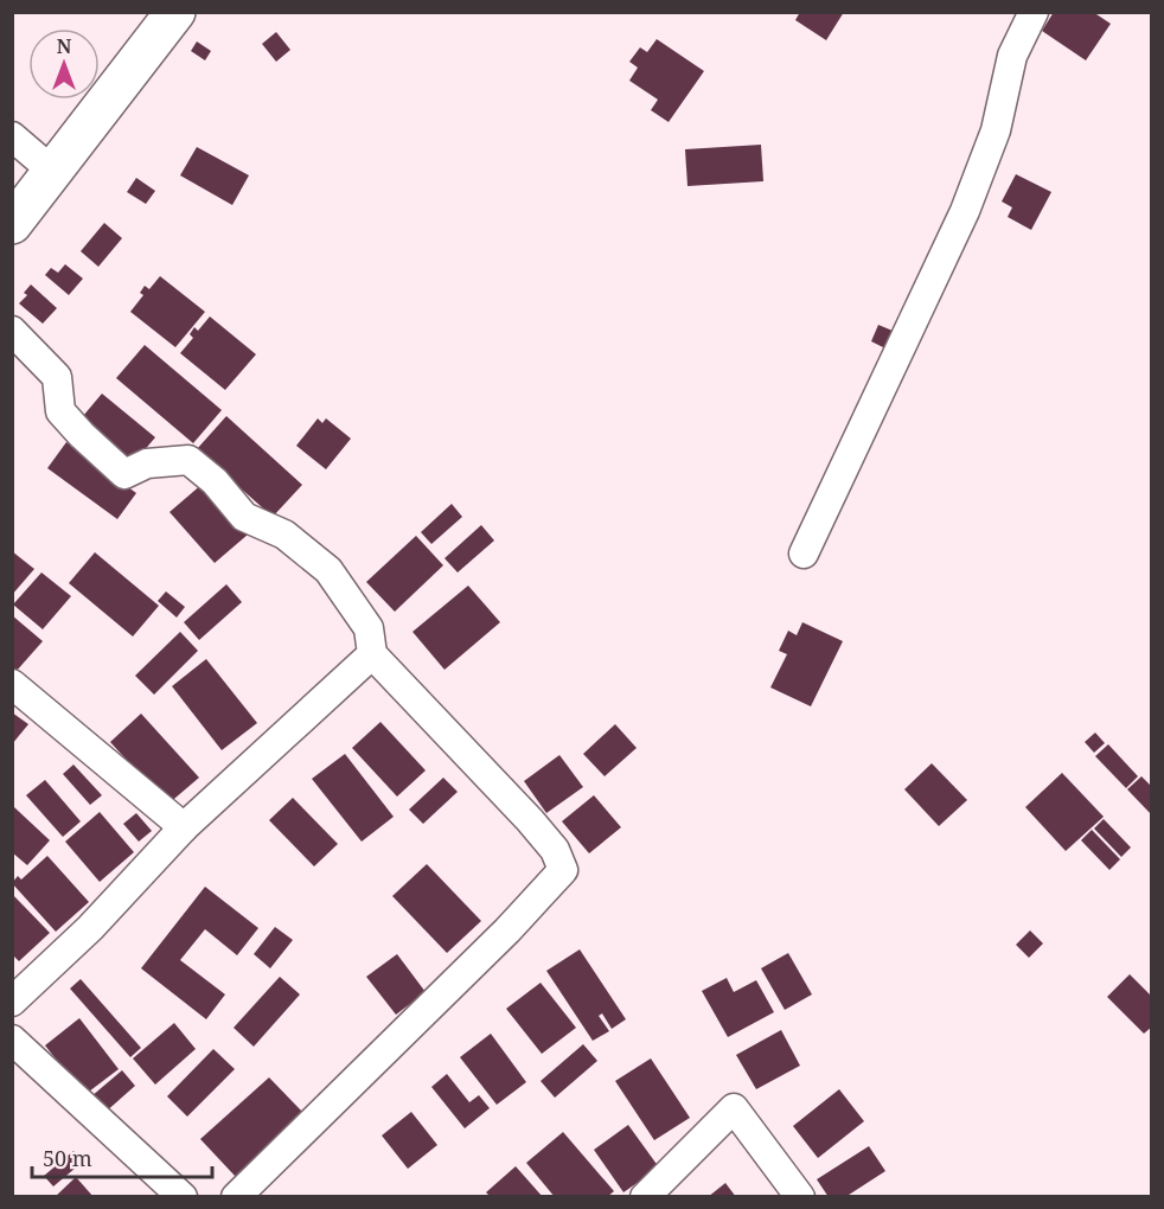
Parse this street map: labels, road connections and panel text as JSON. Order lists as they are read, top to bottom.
{
  "scale_bar": "50 m",
  "north": "top"
}
